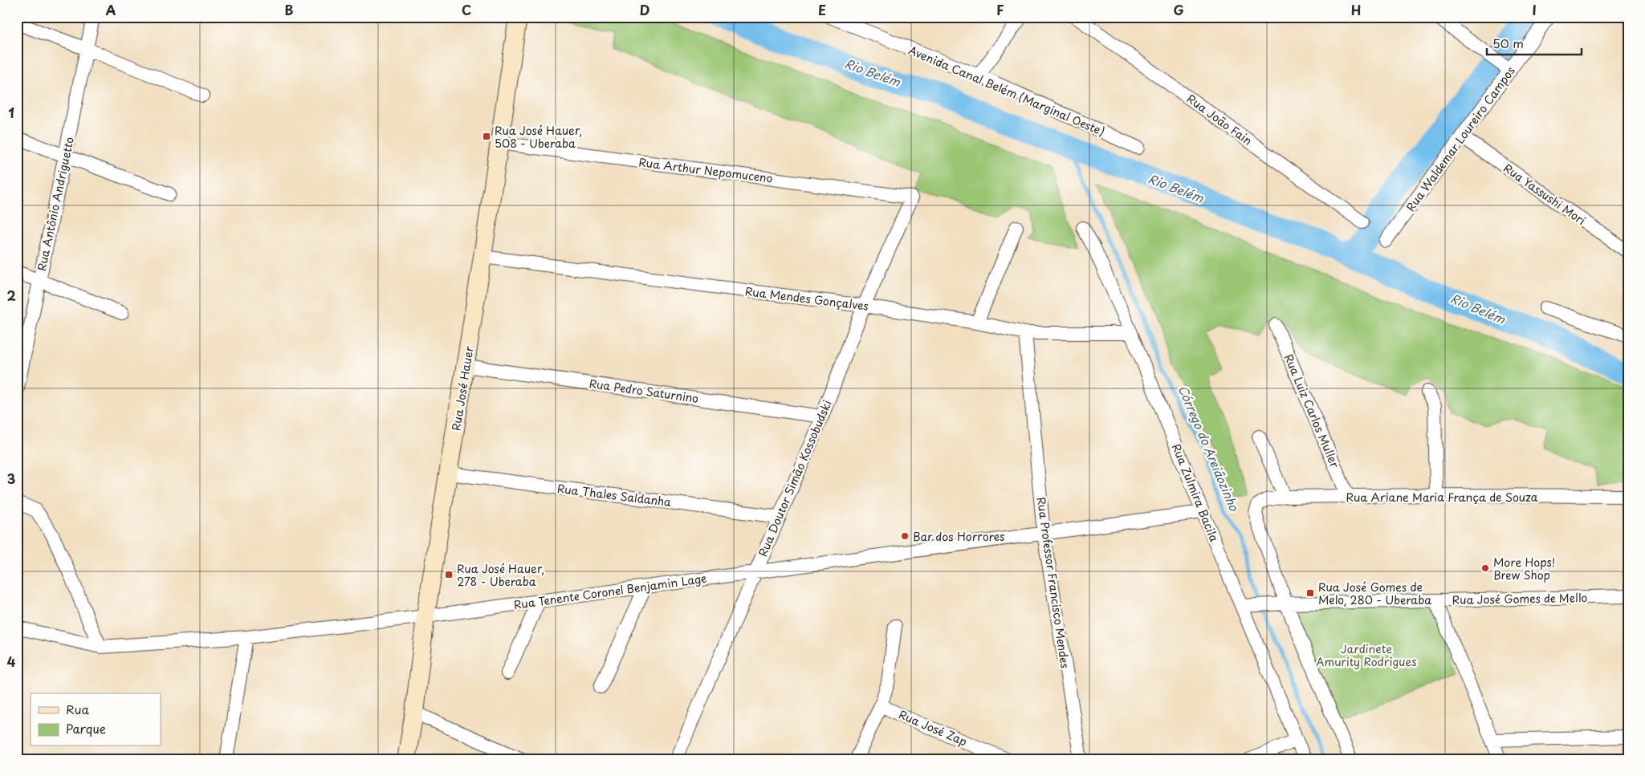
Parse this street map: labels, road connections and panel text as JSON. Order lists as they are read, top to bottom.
{
  "streets": {
    "main road": ["Rua José Hauer"],
    "street": [
      "Avenida Canal Belém (Marginal Oeste)",
      "Rua João Fain",
      "Rua Waldemar Loureiro Campos",
      "Rua Arthur Nepomuceno",
      "Rua Yassushi Mori",
      "Rua Antônio Andriguetto",
      "Rua Mendes Gonçalves",
      "Rua Pedro Saturnino",
      "Rua Luiz Carlos Muller",
      "Rua Doutor Simão Kossobudski",
      "Rua Zulmira Bacila",
      "Rua Thales Saldanha",
      "Rua Ariane Maria França de Souza",
      "Rua Professor Francisco Mendes",
      "Rua Tenente Coronel Benjamin Lage",
      "Rua José Gomes de Mello",
      "Rua José Zap"
    ]
  },
  "crossings": [
    ["Rua Waldemar Loureiro Campos", "Rua Yassushi Mori"],
    ["Rua Arthur Nepomuceno", "Rua José Hauer"],
    ["Rua Arthur Nepomuceno", "Rua Doutor Simão Kossobudski"],
    ["Rua Mendes Gonçalves", "Rua José Hauer"],
    ["Rua Mendes Gonçalves", "Rua Doutor Simão Kossobudski"],
    ["Rua Mendes Gonçalves", "Rua Zulmira Bacila"],
    ["Rua Mendes Gonçalves", "Rua Professor Francisco Mendes"],
    ["Rua José Hauer", "Rua Pedro Saturnino"],
    ["Rua José Hauer", "Rua Thales Saldanha"],
    ["Rua José Hauer", "Rua Tenente Coronel Benjamin Lage"],
    ["Rua Pedro Saturnino", "Rua Doutor Simão Kossobudski"],
    ["Rua Luiz Carlos Muller", "Rua Ariane Maria França de Souza"],
    ["Rua Doutor Simão Kossobudski", "Rua Thales Saldanha"],
    ["Rua Doutor Simão Kossobudski", "Rua Tenente Coronel Benjamin Lage"],
    ["Rua Zulmira Bacila", "Rua Tenente Coronel Benjamin Lage"],
    ["Rua Zulmira Bacila", "Rua José Gomes de Mello"],
    ["Rua Ariane Maria França de Souza", "Rua José Gomes de Mello"],
    ["Rua Professor Francisco Mendes", "Rua Tenente Coronel Benjamin Lage"]
  ],
  "water": ["Rio Belém", "Córrego do Areiãozinho"],
  "parks": ["Jardinete Amurity Rodrigues"],
  "places": {
    "transit": ["Rua José Hauer, 508 - Uberaba", "Rua José Hauer, 278 - Uberaba", "Rua José Gomes de Melo, 280 - Uberaba"],
    "other": ["Bar dos Horrores", "More Hops! Brew Shop"]
  },
  "legend": ["Rua", "Parque"],
  "scale_bar": "50 m",
  "grid": {
    "columns": [
      "A",
      "B",
      "C",
      "D",
      "E",
      "F",
      "G",
      "H",
      "I"
    ],
    "rows": [
      "1",
      "2",
      "3",
      "4"
    ]
  }
}
